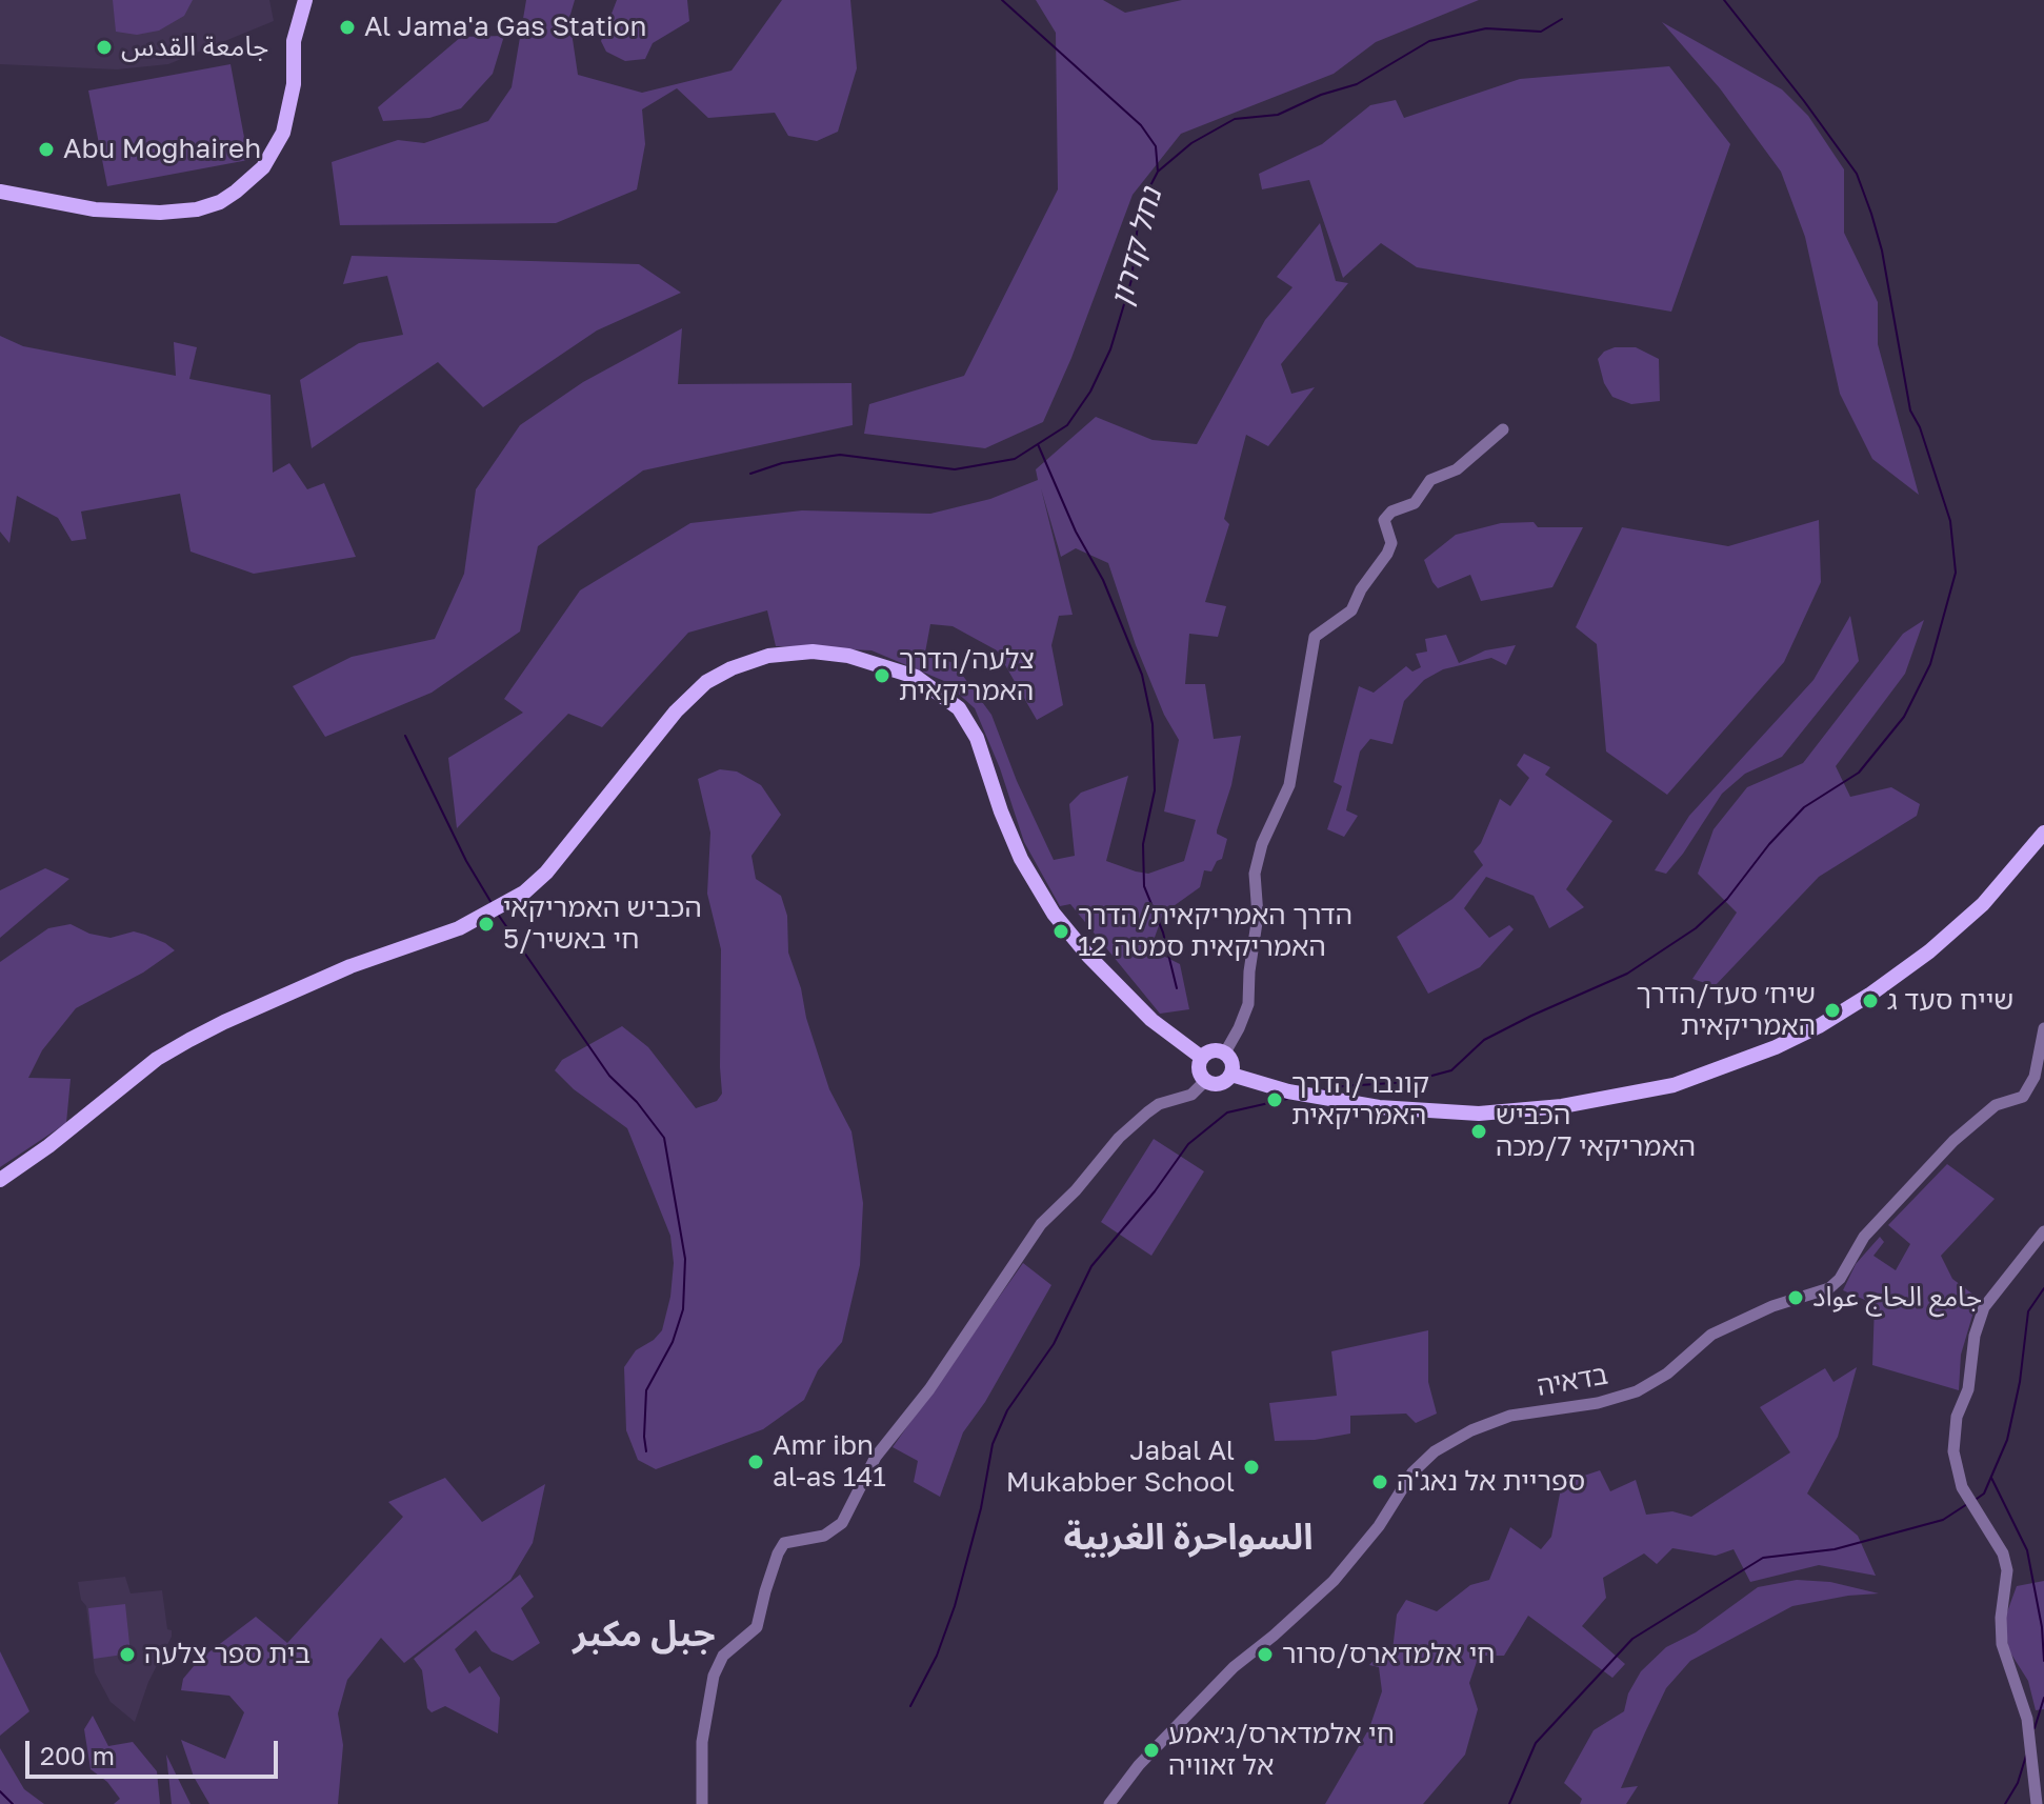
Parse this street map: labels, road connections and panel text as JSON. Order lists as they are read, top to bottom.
{
  "streets": {
    "street": ["בדאיה"]
  },
  "districts": ["السواحرة الغربية", "جبل مكبر"],
  "water": ["נחל קדרון"],
  "places": [
    "Al Jama'a Gas Station",
    "جامعة القدس",
    "Abu Moghaireh",
    "צלעה/הדרך האמריקאית",
    "הכביש האמריקאי 5/חי באשיר",
    "הדרך האמריקאית/הדרך האמריקאית סמטה 12",
    "שייח סעד ג",
    "שיח׳ סעד/הדרך האמריקאית",
    "קונבר/הדרך האמריקאית",
    "הכביש האמריקאי 7/מכה",
    "جامع الحاج عواد",
    "Amr ibn al-as 141",
    "Jabal Al Mukabber School",
    "ספריית אל נאג'ה",
    "בית ספר צלעה",
    "חי אלמדארס/סרור",
    "חי אלמדארס/ג׳אמע אל זאוויה"
  ],
  "scale_bar": "200 m"
}
